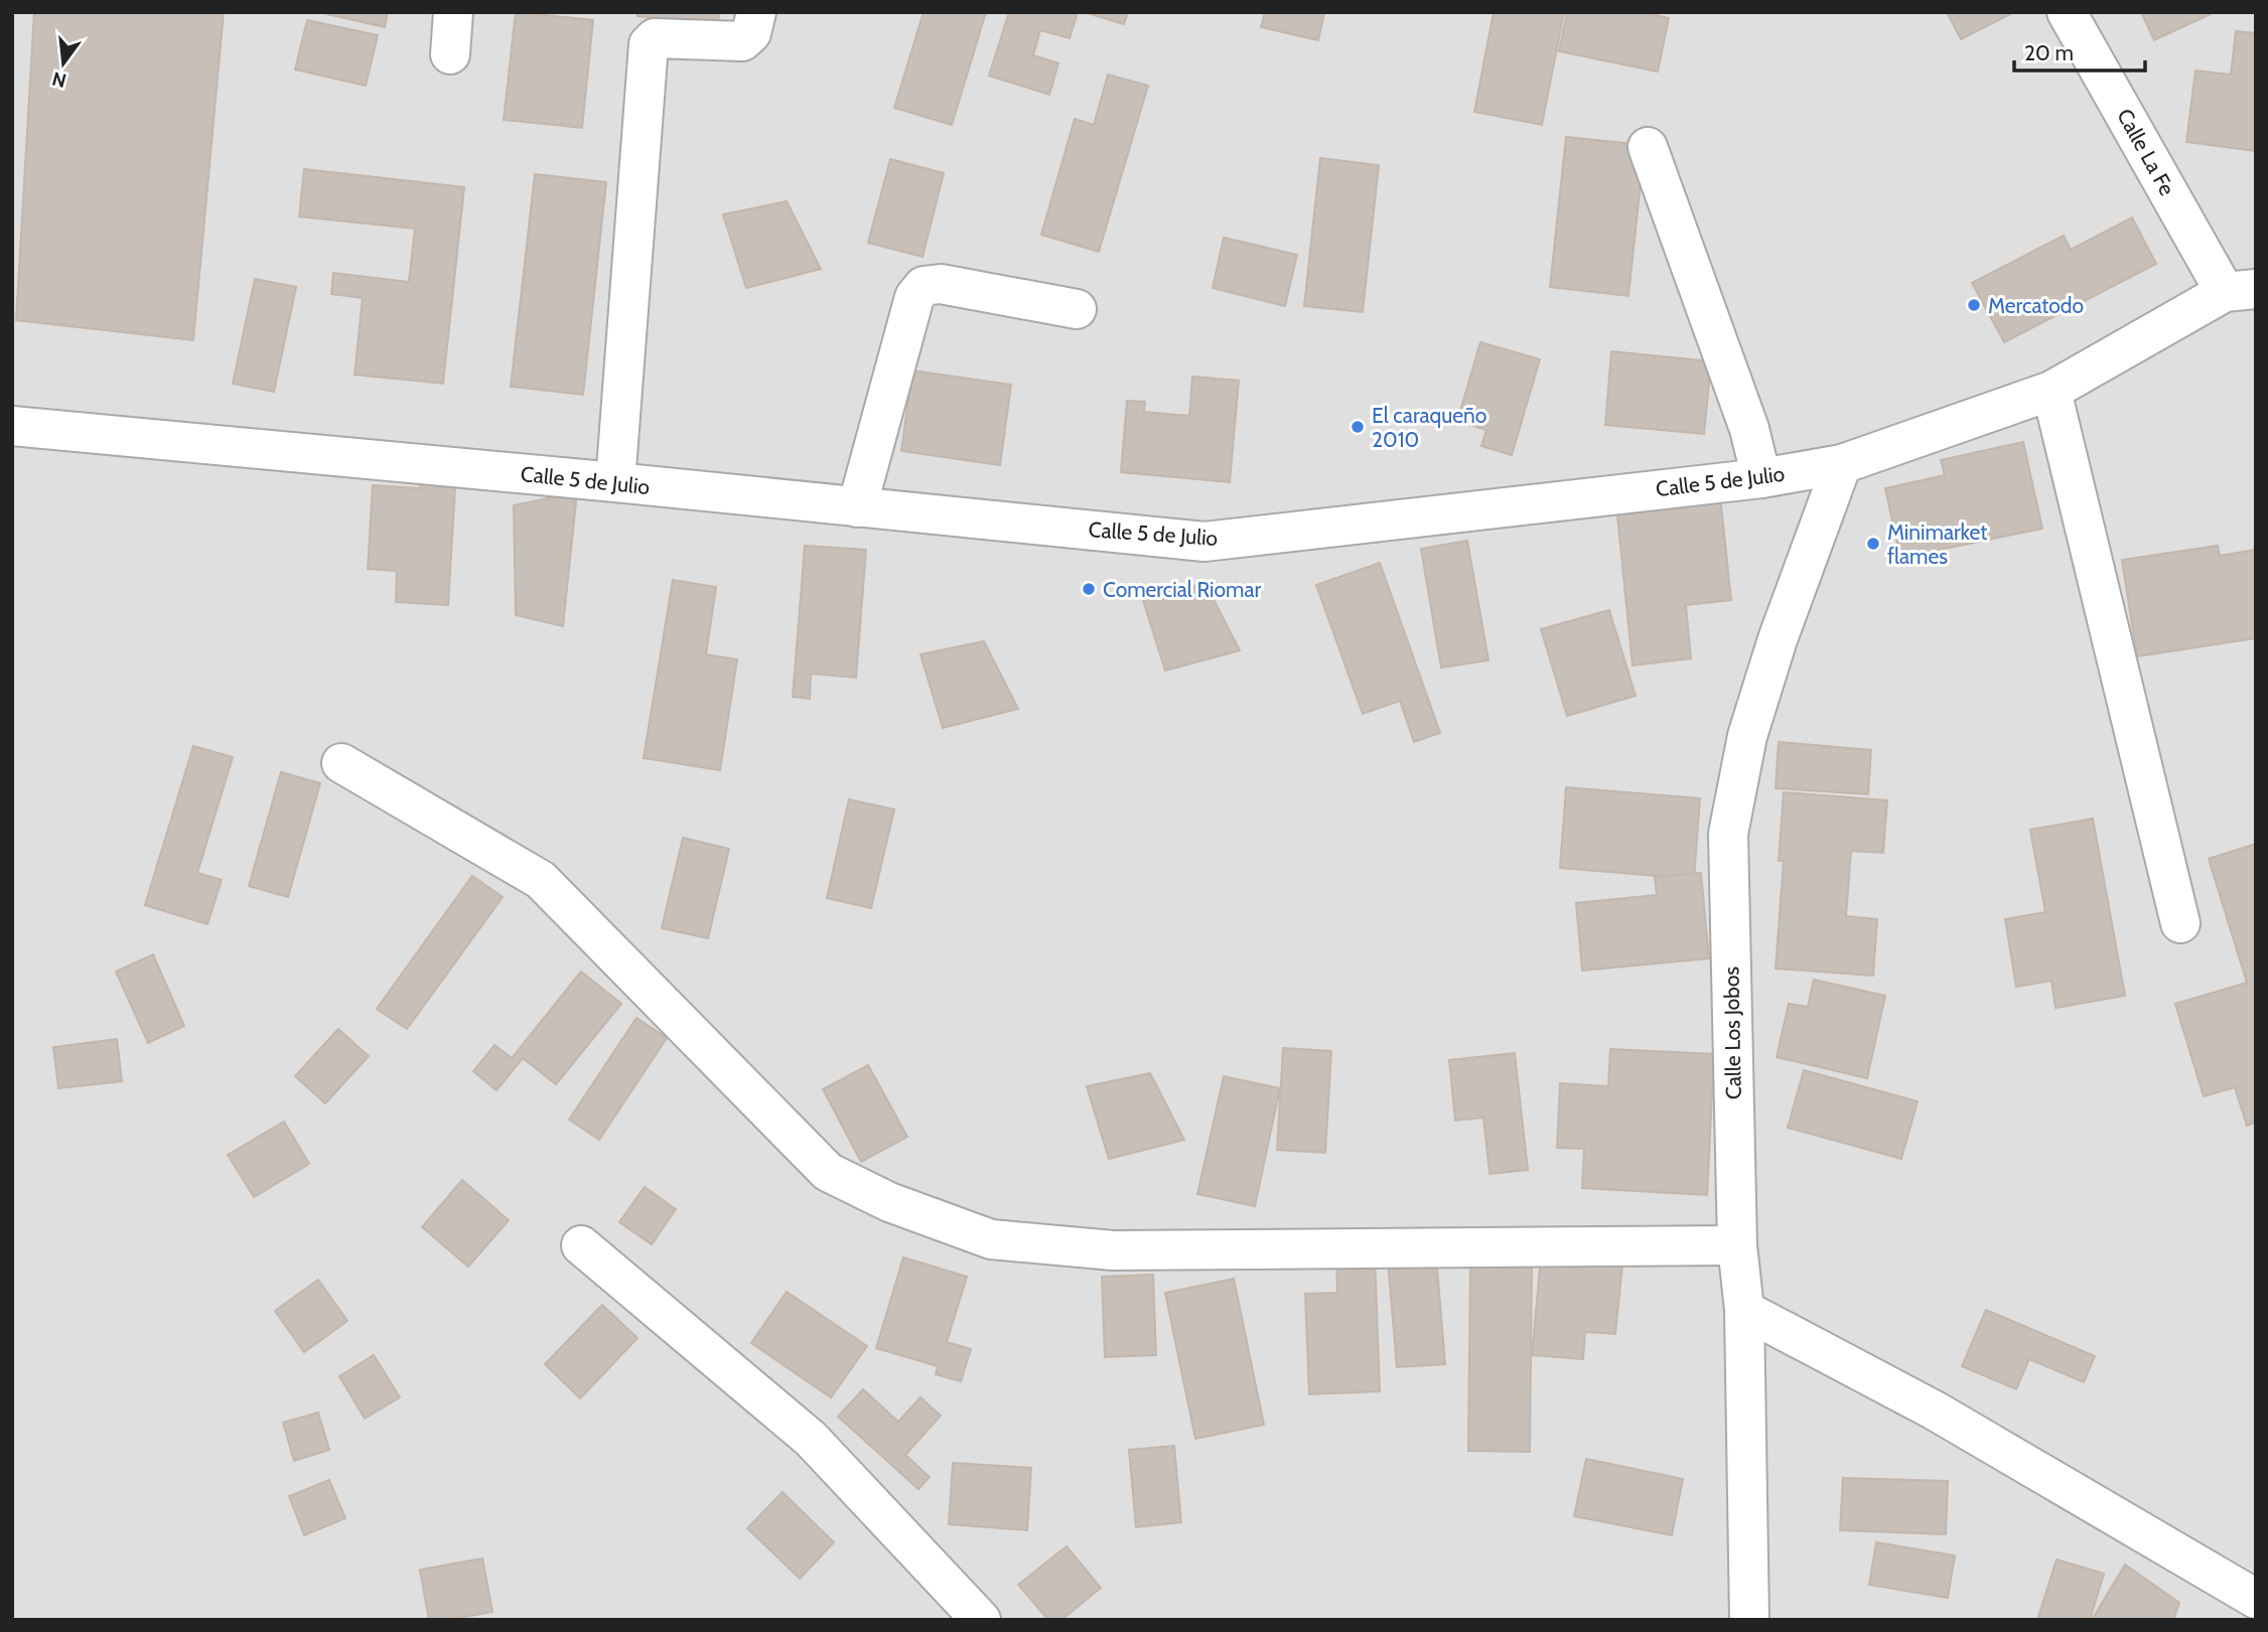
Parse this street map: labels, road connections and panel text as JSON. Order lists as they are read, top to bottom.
{
  "streets": {
    "street": ["Calle La Fe", "Calle 5 de Julio", "Calle Los Jobos"]
  },
  "crossings": [
    ["Calle La Fe", "Calle 5 de Julio"],
    ["Calle 5 de Julio", "Calle Los Jobos"]
  ],
  "places": [
    "Mercatodo",
    "El caraqueño 2010",
    "Minimarket flames",
    "Comercial Riomar"
  ],
  "scale_bar": "20 m",
  "north": "bottom"
}
